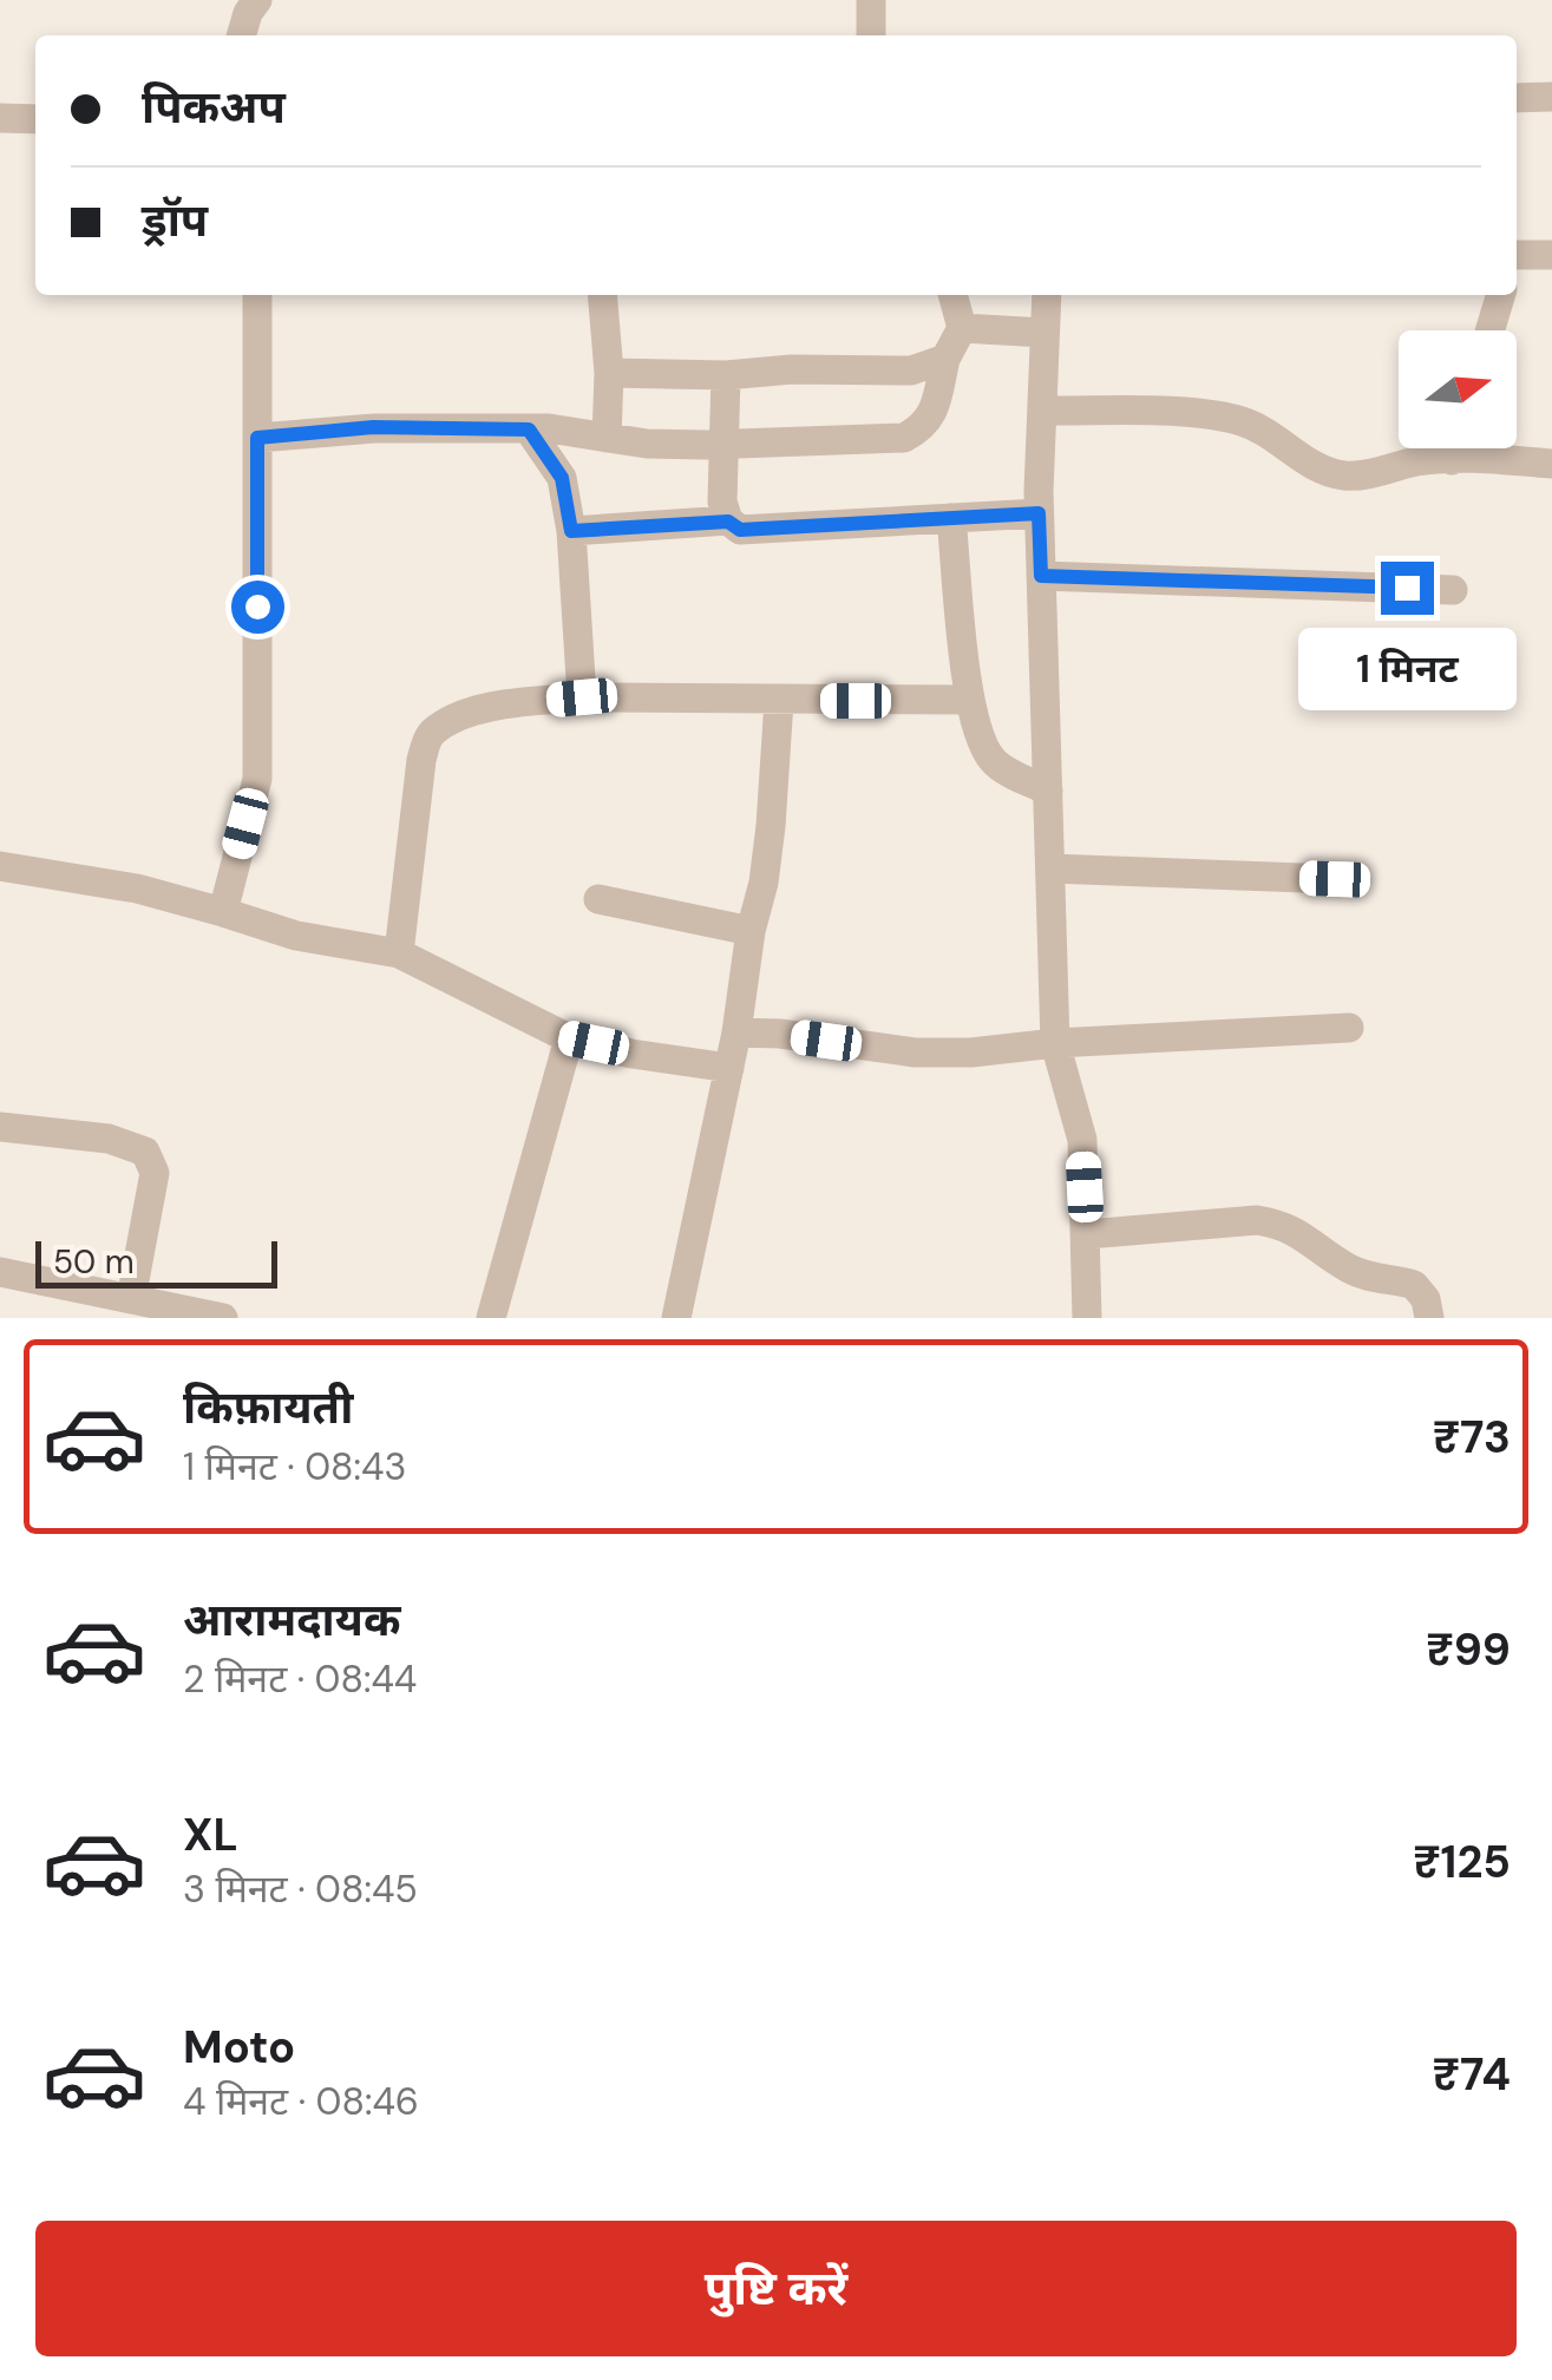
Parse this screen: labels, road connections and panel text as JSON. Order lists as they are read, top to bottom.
{
  "scale_bar": "50 m",
  "north": "right",
  "page": {
    "banner": ["पिकअप", "ड्रॉप"],
    "bubble": "1 मिनट",
    "scale": "50 m",
    "list": [
      {
        "name": "किफ़ायती",
        "note": "1 मिनट · 08:43",
        "value": "₹73"
      },
      {
        "name": "आरामदायक",
        "note": "2 मिनट · 08:44",
        "value": "₹99"
      },
      {
        "name": "XL",
        "note": "3 मिनट · 08:45",
        "value": "₹125"
      },
      {
        "name": "Moto",
        "note": "4 मिनट · 08:46",
        "value": "₹74"
      }
    ],
    "buttons": "पुष्टि करें"
  }
}
